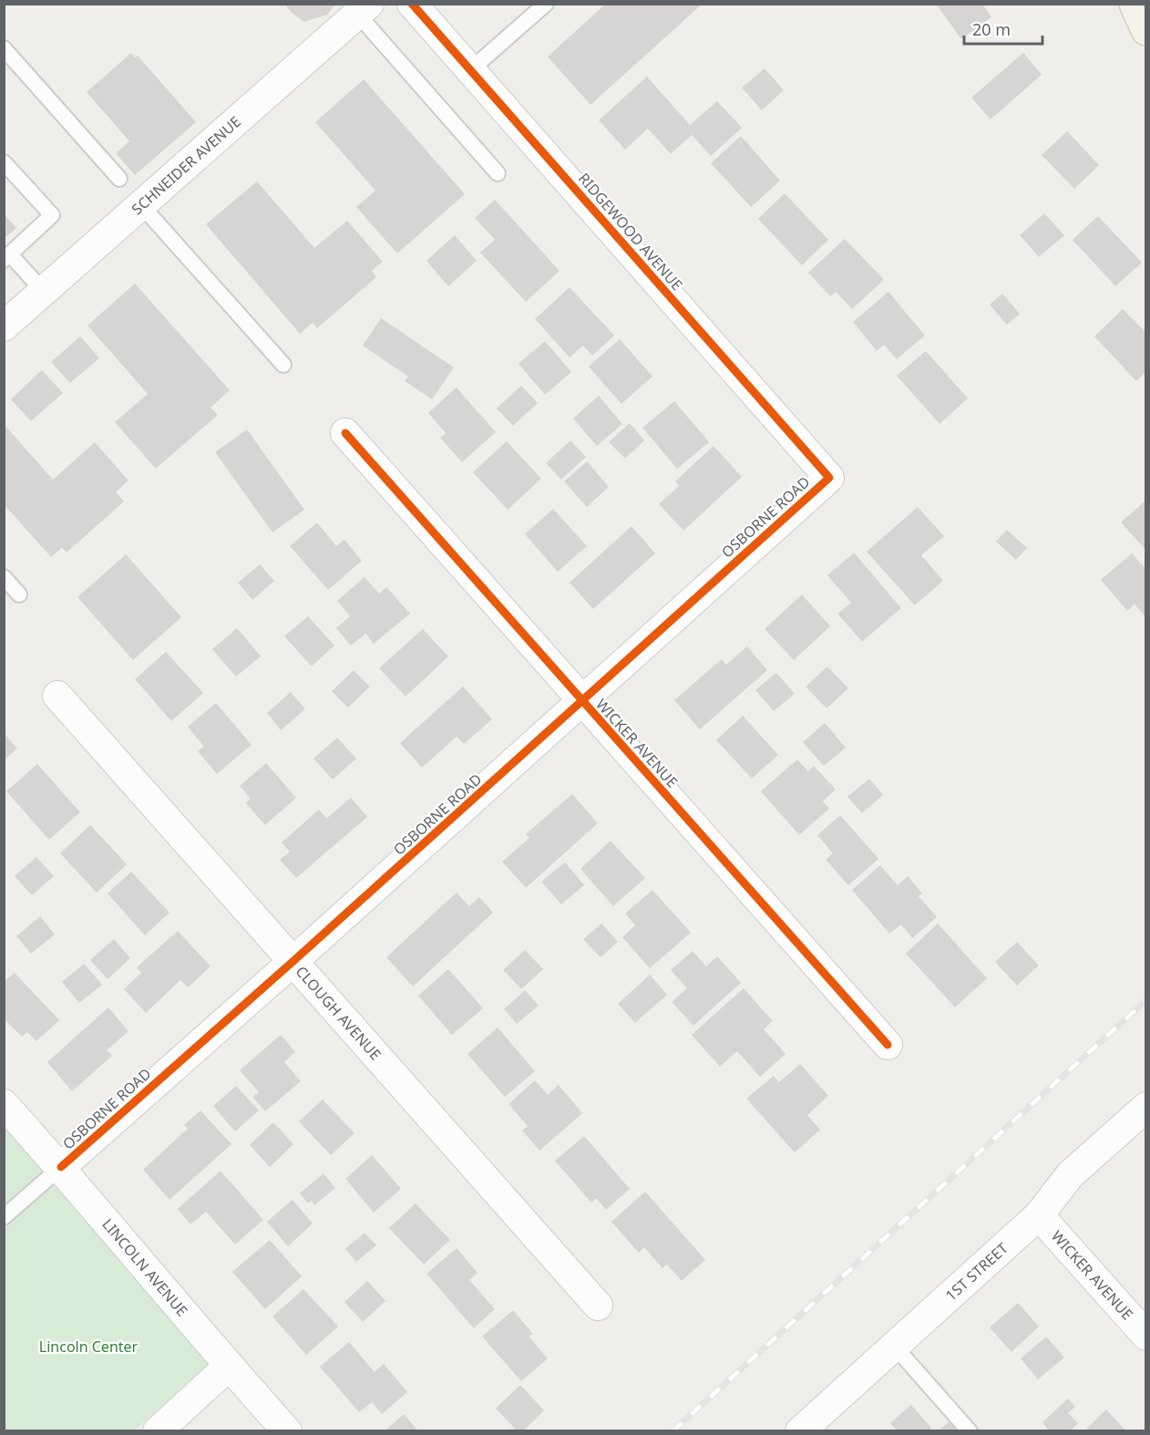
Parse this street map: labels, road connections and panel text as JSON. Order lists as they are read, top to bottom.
{
  "streets": {
    "street": [
      "SCHNEIDER AVENUE",
      "RIDGEWOOD AVENUE",
      "OSBORNE ROAD",
      "WICKER AVENUE",
      "CLOUGH AVENUE",
      "LINCOLN AVENUE",
      "1ST STREET"
    ]
  },
  "crossings": [
    ["RIDGEWOOD AVENUE", "OSBORNE ROAD"],
    ["OSBORNE ROAD", "WICKER AVENUE"],
    ["OSBORNE ROAD", "CLOUGH AVENUE"],
    ["OSBORNE ROAD", "LINCOLN AVENUE"],
    ["WICKER AVENUE", "1ST STREET"]
  ],
  "parks": ["Lincoln Center"],
  "scale_bar": "20 m"
}
